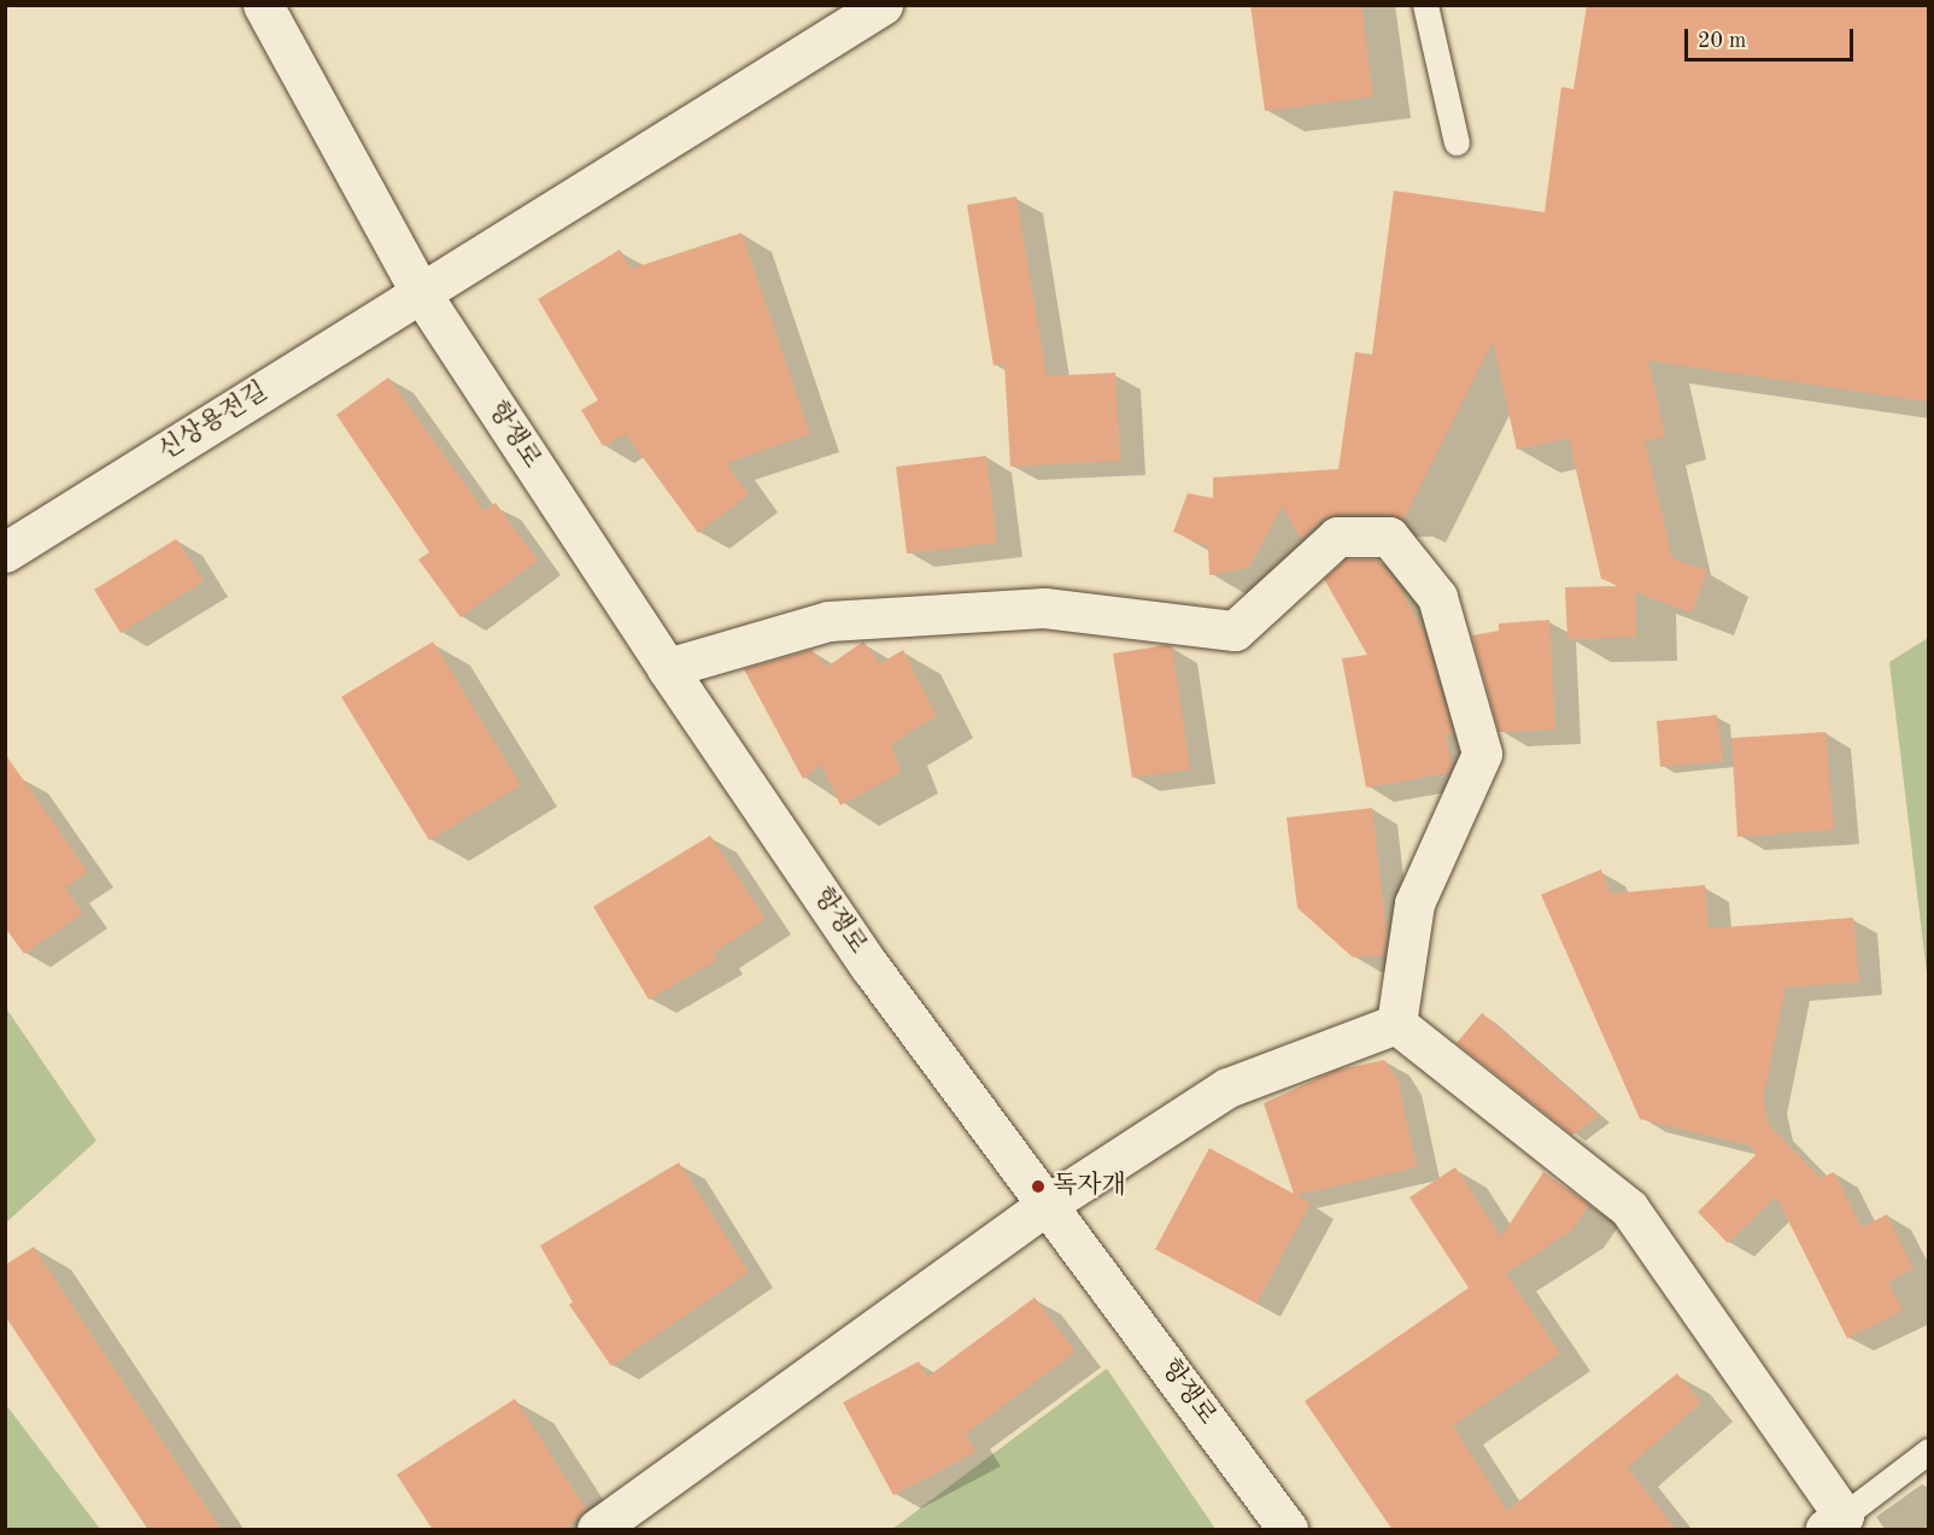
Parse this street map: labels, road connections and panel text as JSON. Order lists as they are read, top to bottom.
{
  "streets": {
    "street": ["신상용전길", "항쟁로"]
  },
  "crossings": [
    ["신상용전길", "항쟁로"]
  ],
  "places": ["독자개"],
  "scale_bar": "20 m"
}
